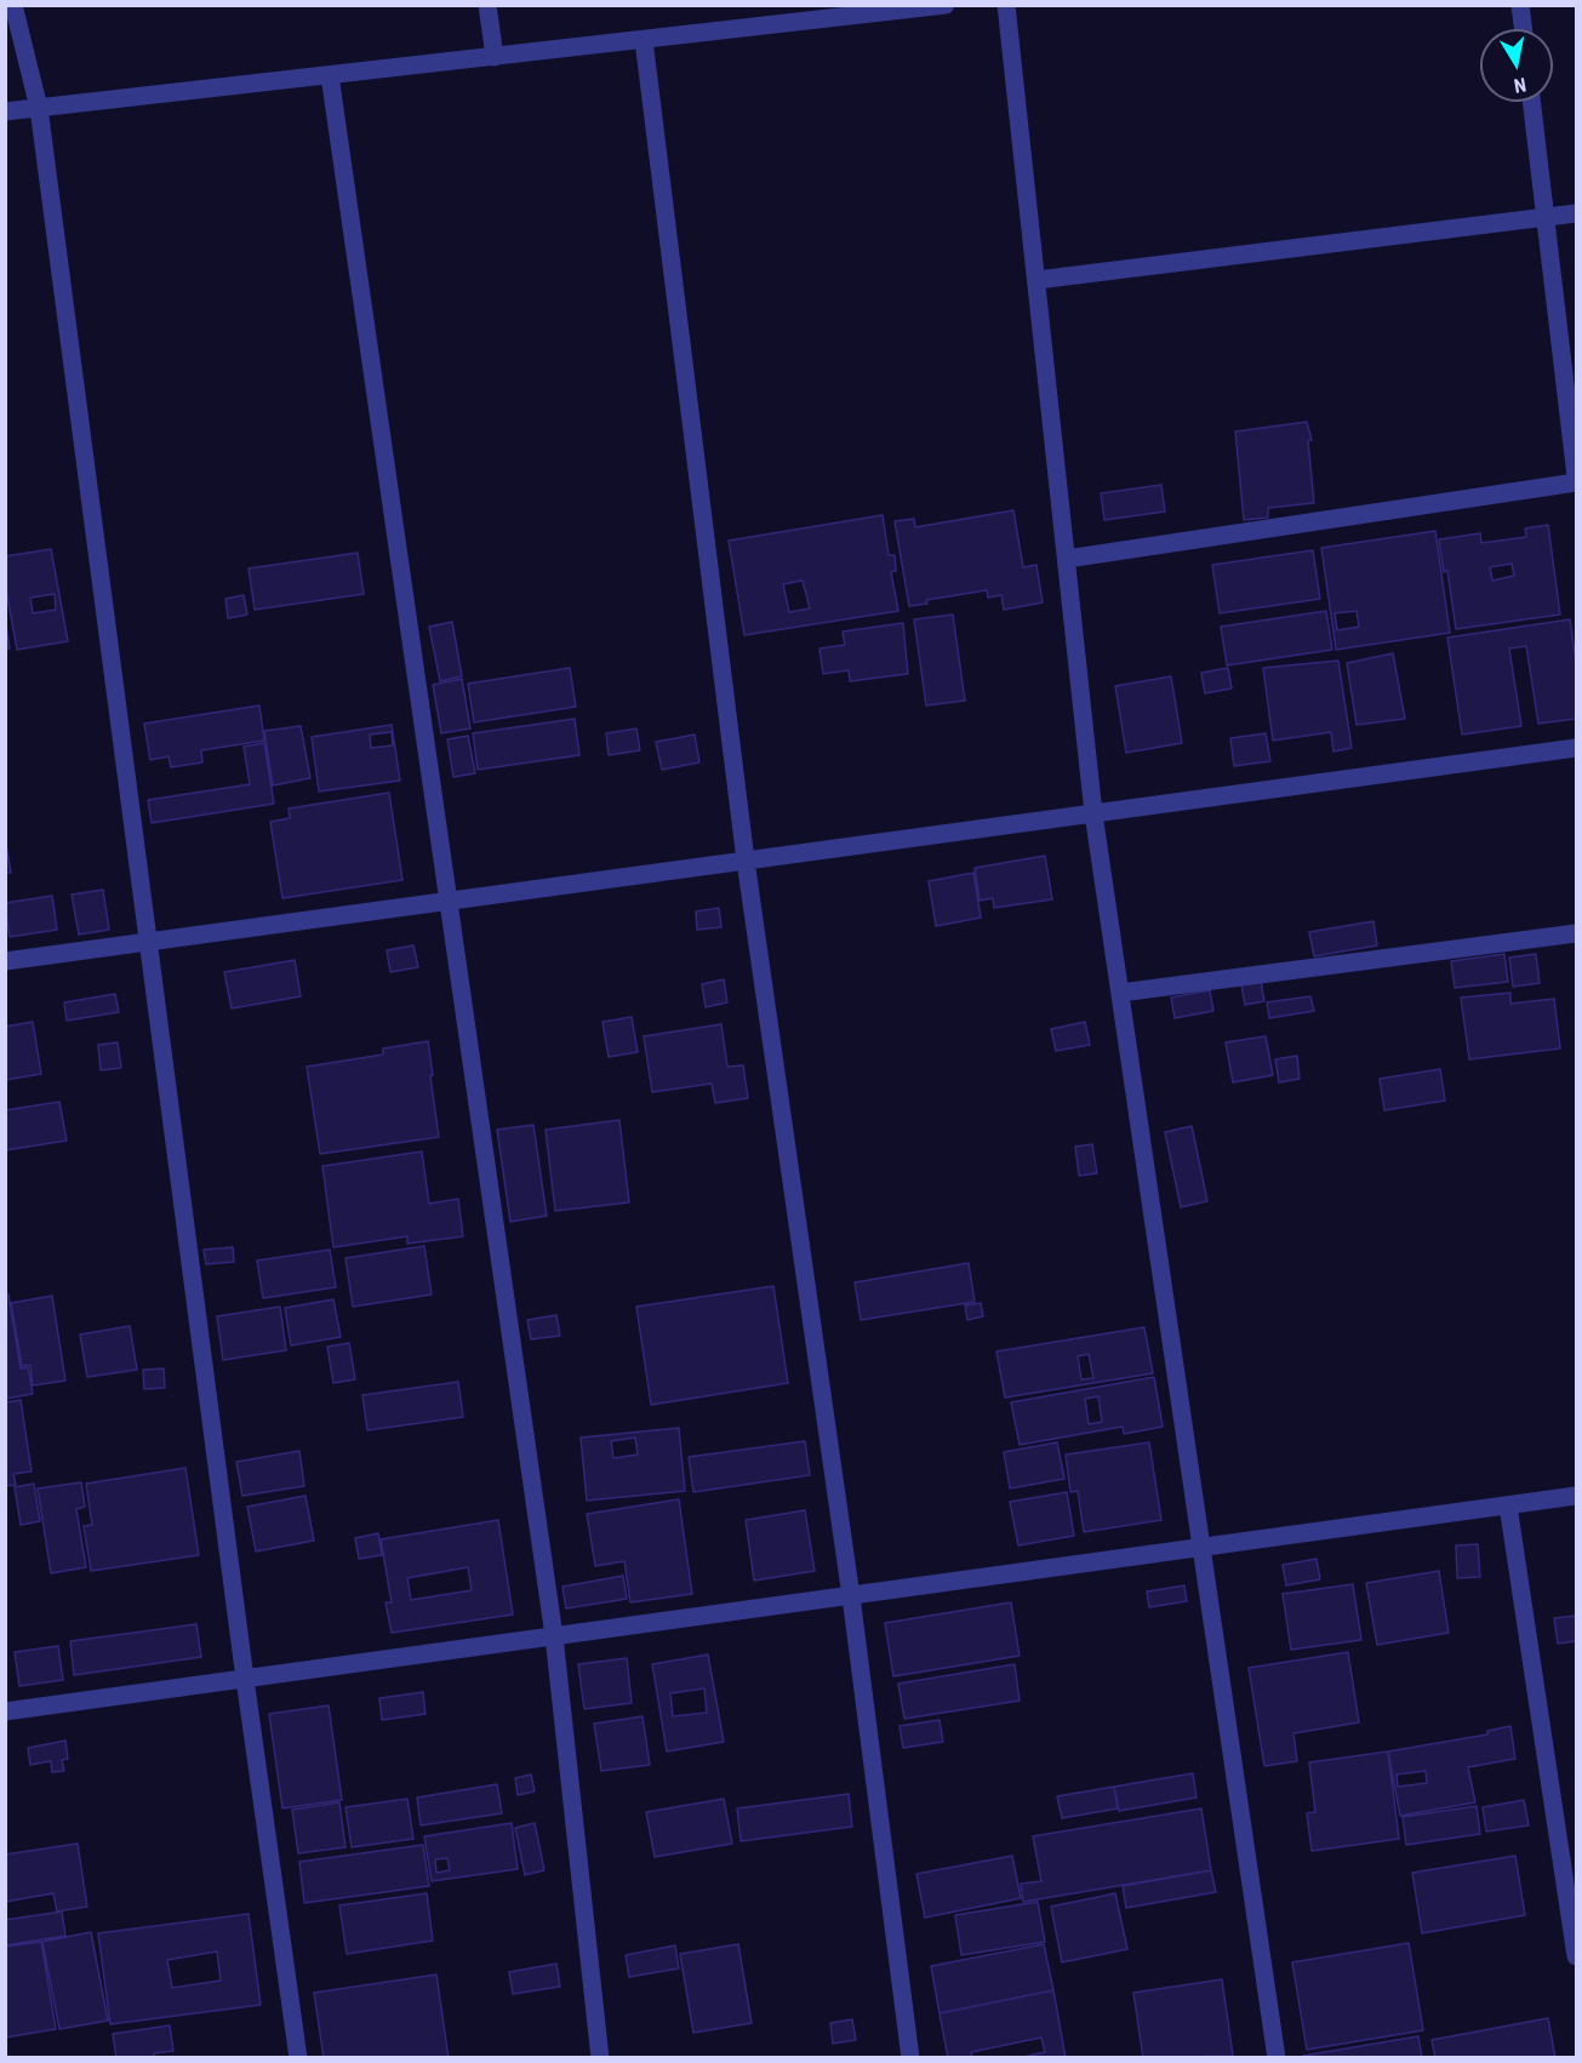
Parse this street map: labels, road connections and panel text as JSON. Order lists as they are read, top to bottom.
{
  "north": "bottom"
}
